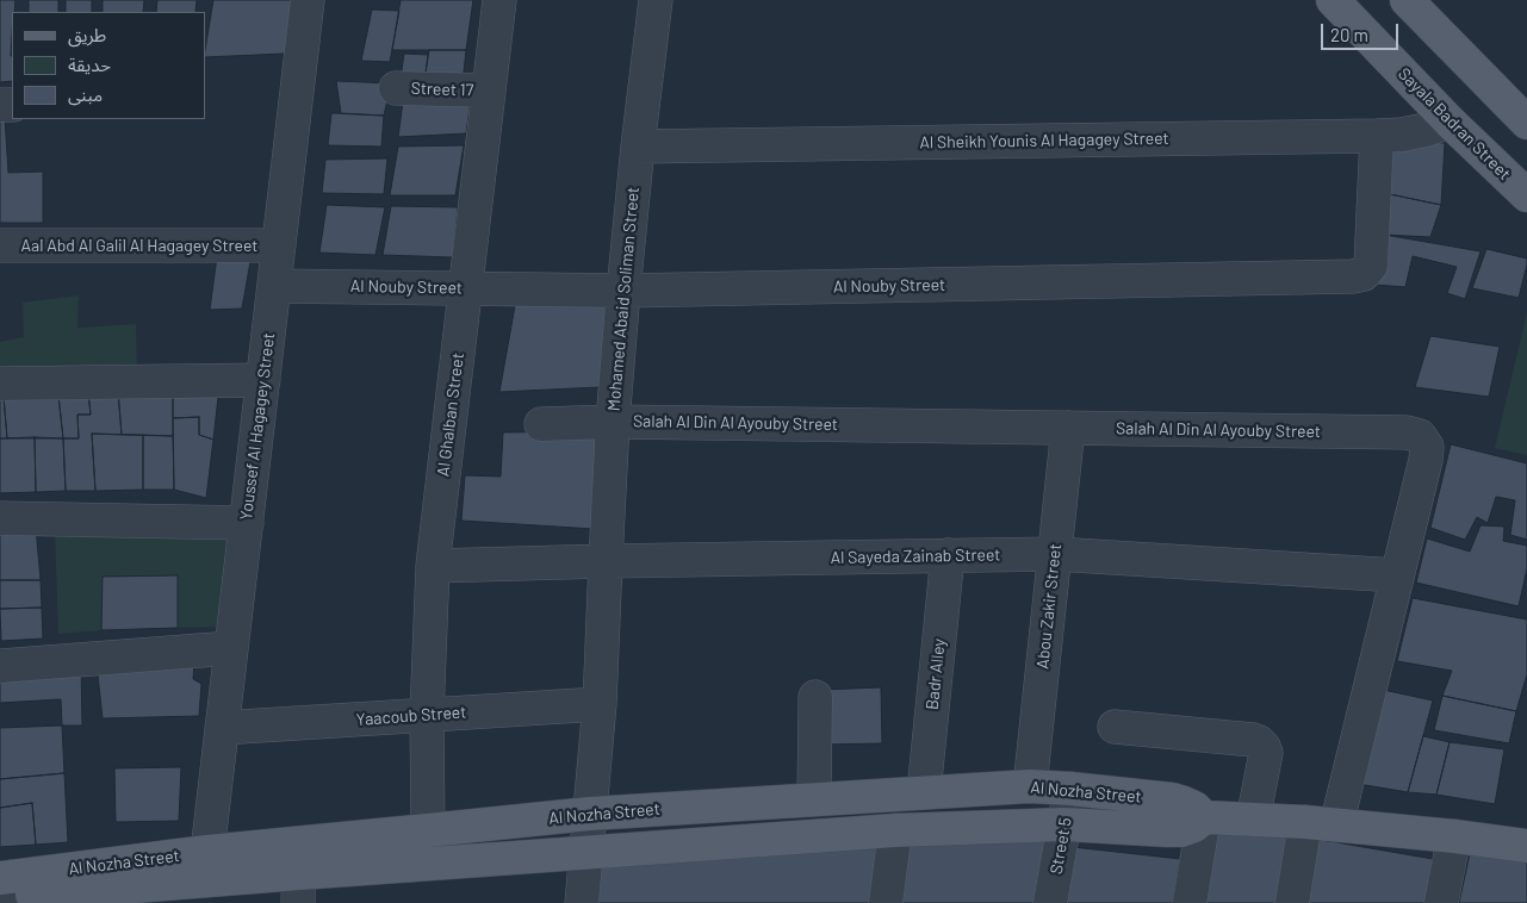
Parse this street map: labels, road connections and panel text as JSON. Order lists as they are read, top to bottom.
{
  "streets": {
    "main road": ["Sayala Badran Street", "Al Nozha Street"],
    "street": [
      "Street 17",
      "Al Sheikh Younis Al Hagagey Street",
      "Aal Abd Al Galil Al Hagagey Street",
      "Al Nouby Street",
      "Mohamed Abaid Soliman Street",
      "Al Ghalban Street",
      "Salah Al Din Al Ayouby Street",
      "Youssef Al Hagagey Street",
      "Al Sayeda Zainab Street",
      "Abou Zakir Street",
      "Badr Alley",
      "Yaacoub Street",
      "Street 5"
    ]
  },
  "crossings": [
    ["Street 17", "Al Ghalban Street"],
    ["Sayala Badran Street", "Al Sheikh Younis Al Hagagey Street"],
    ["Al Sheikh Younis Al Hagagey Street", "Al Nouby Street"],
    ["Al Sheikh Younis Al Hagagey Street", "Mohamed Abaid Soliman Street"],
    ["Aal Abd Al Galil Al Hagagey Street", "Youssef Al Hagagey Street"],
    ["Al Nouby Street", "Mohamed Abaid Soliman Street"],
    ["Al Nouby Street", "Al Ghalban Street"],
    ["Al Nouby Street", "Youssef Al Hagagey Street"],
    ["Mohamed Abaid Soliman Street", "Salah Al Din Al Ayouby Street"],
    ["Mohamed Abaid Soliman Street", "Al Sayeda Zainab Street"],
    ["Mohamed Abaid Soliman Street", "Yaacoub Street"],
    ["Mohamed Abaid Soliman Street", "Al Nozha Street"],
    ["Al Ghalban Street", "Al Sayeda Zainab Street"],
    ["Al Ghalban Street", "Yaacoub Street"],
    ["Al Ghalban Street", "Al Nozha Street"],
    ["Salah Al Din Al Ayouby Street", "Al Sayeda Zainab Street"],
    ["Salah Al Din Al Ayouby Street", "Abou Zakir Street"],
    ["Salah Al Din Al Ayouby Street", "Al Nozha Street"],
    ["Youssef Al Hagagey Street", "Yaacoub Street"],
    ["Youssef Al Hagagey Street", "Al Nozha Street"],
    ["Al Sayeda Zainab Street", "Abou Zakir Street"],
    ["Al Sayeda Zainab Street", "Badr Alley"],
    ["Abou Zakir Street", "Al Nozha Street"],
    ["Badr Alley", "Al Nozha Street"],
    ["Al Nozha Street", "Street 5"]
  ],
  "legend": ["طريق", "حديقة", "مبنى"],
  "scale_bar": "20 m"
}
